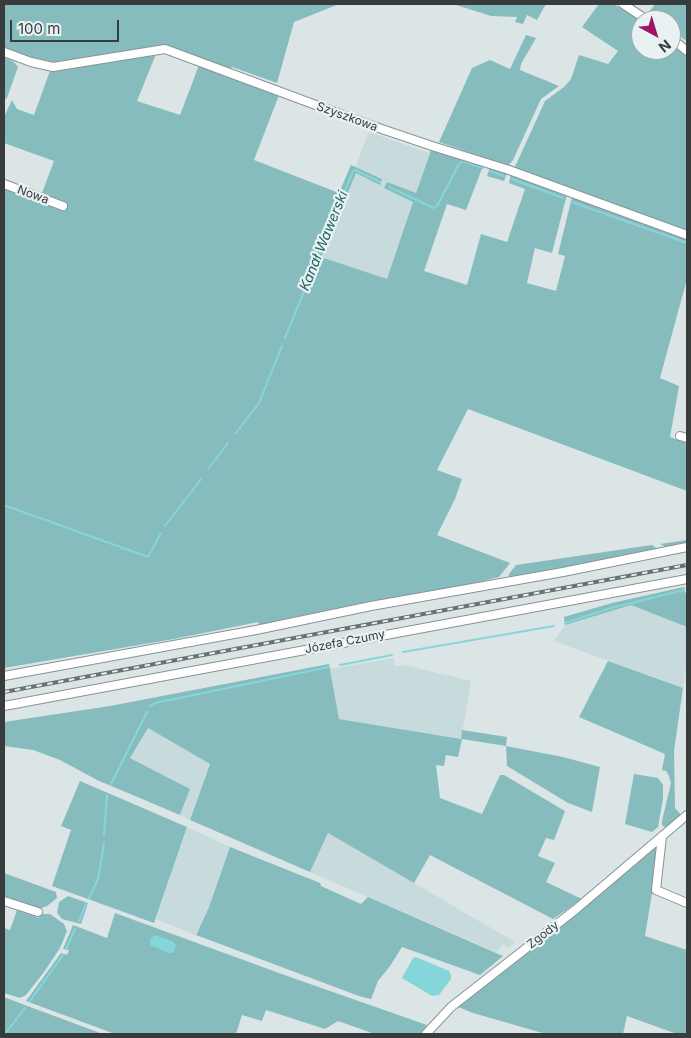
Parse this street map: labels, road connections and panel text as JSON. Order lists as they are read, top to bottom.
{
  "streets": {
    "street": [
      "Szyszkowa",
      "Nowa",
      "Józefa Czumy",
      "Zgody"
    ]
  },
  "water": ["Kanał Wawerski"],
  "scale_bar": "100 m",
  "north": "bottom right"
}
